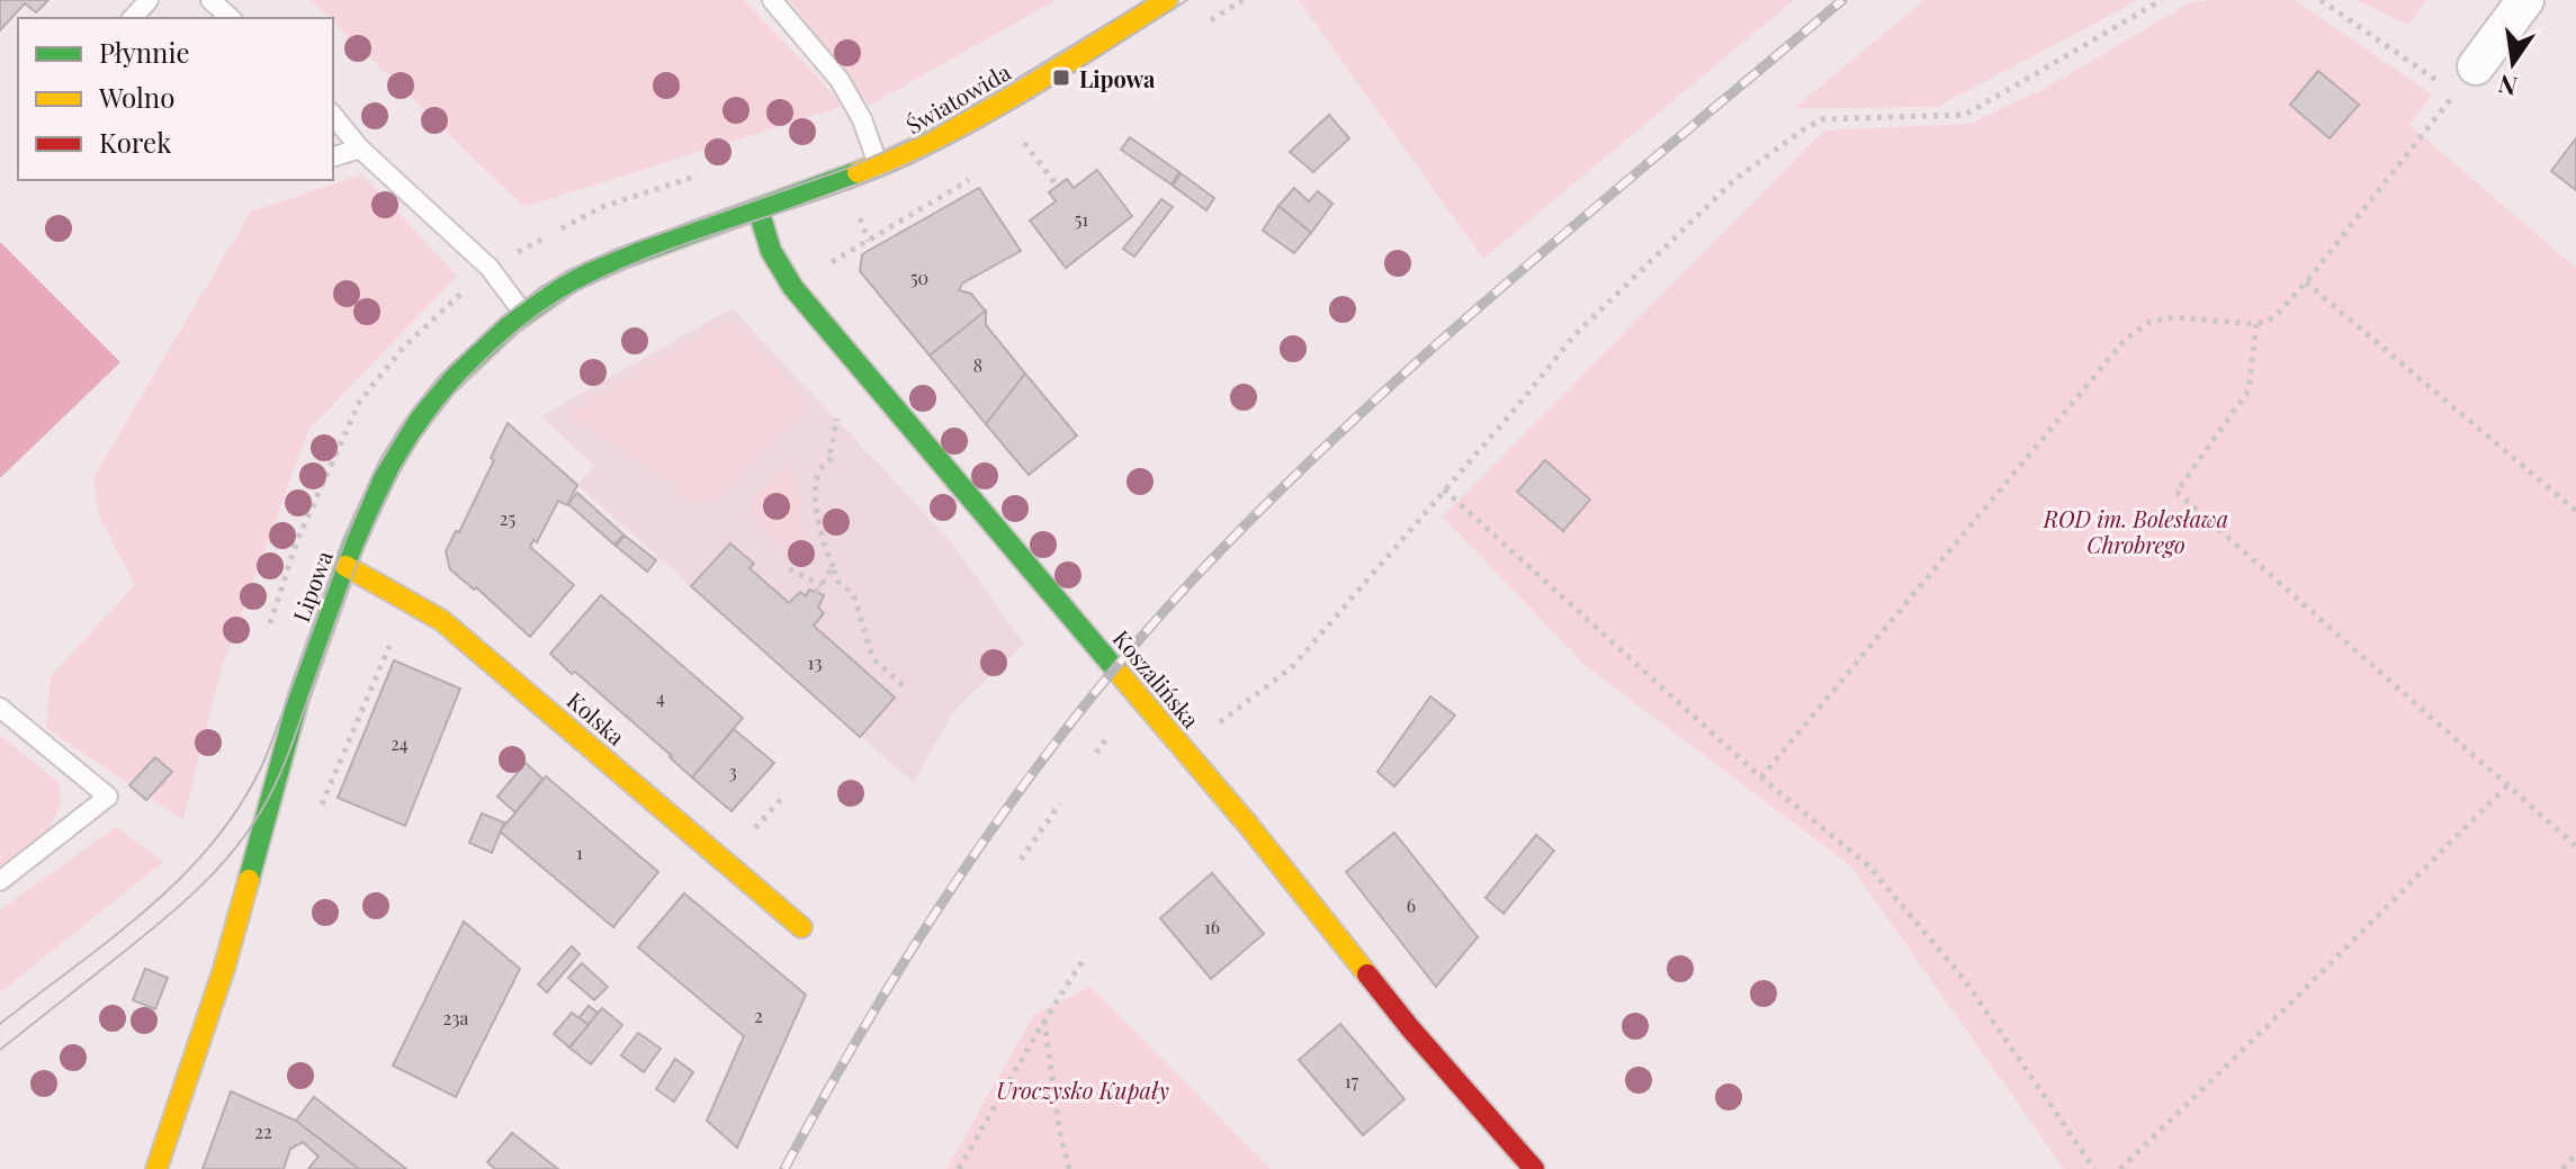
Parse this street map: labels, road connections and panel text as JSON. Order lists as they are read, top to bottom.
{
  "streets": {
    "street": [
      "Światowida",
      "Lipowa",
      "Koszalińska",
      "Kolska"
    ]
  },
  "crossings": [
    ["Światowida", "Lipowa"],
    ["Światowida", "Koszalińska"],
    ["Lipowa", "Koszalińska"],
    ["Lipowa", "Kolska"]
  ],
  "parks": ["ROD im. Bolesława Chrobrego", "Uroczysko Kupały"],
  "places": {
    "transit": ["Lipowa"]
  },
  "house_numbers": [
    "51",
    "50",
    "8",
    "25",
    "13",
    "4",
    "24",
    "3",
    "1",
    "6",
    "16",
    "2",
    "23a",
    "17",
    "22"
  ],
  "legend": ["Płynnie", "Wolno", "Korek"],
  "north": "bottom"
}
